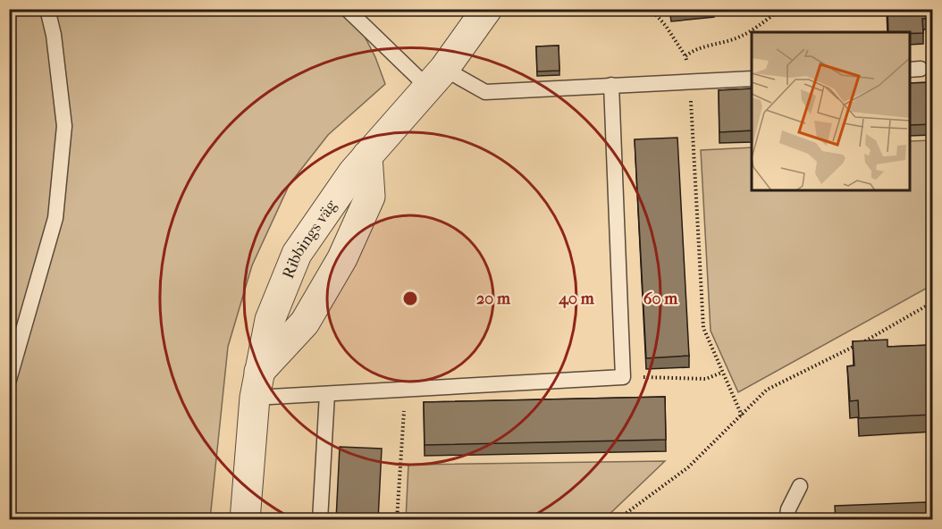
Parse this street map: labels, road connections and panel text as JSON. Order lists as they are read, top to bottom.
{
  "streets": {
    "street": ["Ribbings väg"]
  },
  "rings": ["20 m", "40 m", "60 m"]
}
